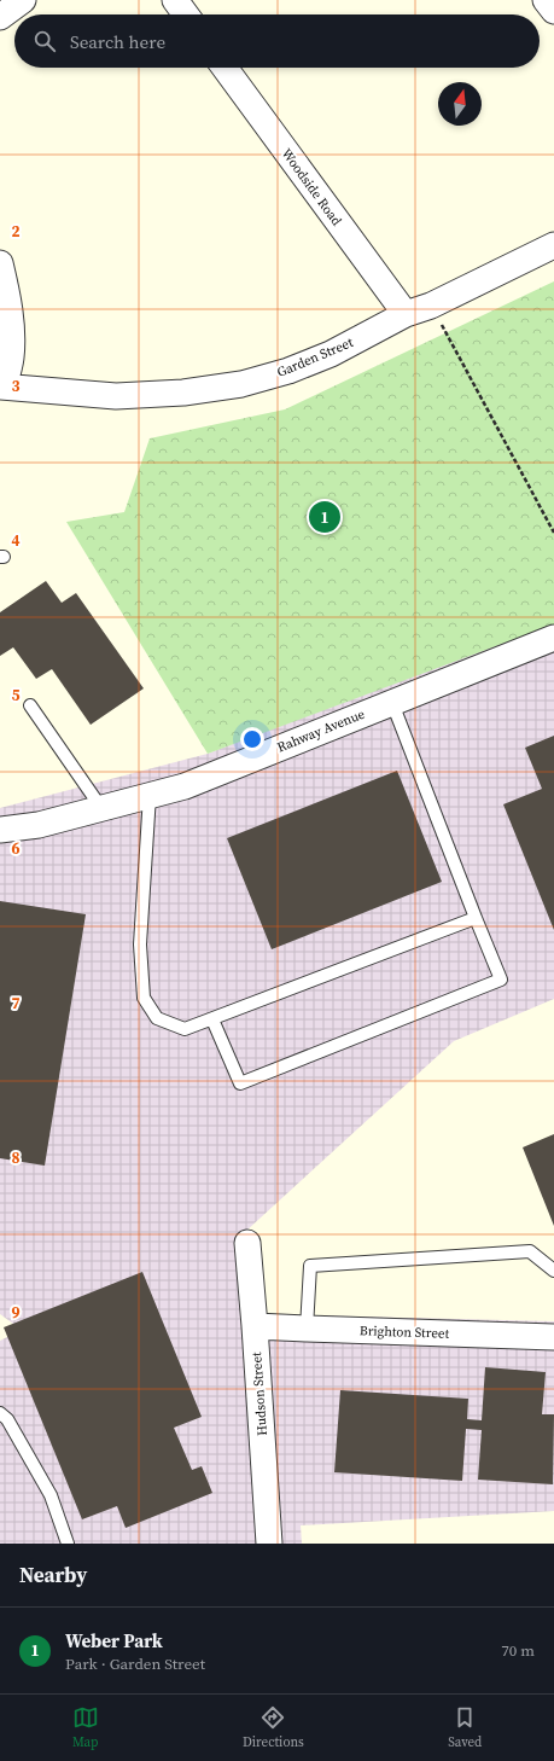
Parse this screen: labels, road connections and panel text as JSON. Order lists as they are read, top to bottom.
{
  "streets": {
    "street": [
      "Woodside Road",
      "Garden Street",
      "Rahway Avenue",
      "Brighton Street",
      "Hudson Street"
    ]
  },
  "crossings": [
    ["Woodside Road", "Garden Street"],
    ["Brighton Street", "Hudson Street"]
  ],
  "north": "top",
  "page": {
    "search": "Search here",
    "pins": "1",
    "heading": "Nearby",
    "list": [
      {
        "mark": "1",
        "name": "Weber Park",
        "note": "Park · Garden Street",
        "value": "70 m"
      }
    ],
    "nav": ["Map", "Directions", "Saved"]
  },
  "grid": {
    "rows": [
      "2",
      "3",
      "4",
      "5",
      "6",
      "7",
      "8",
      "9"
    ]
  }
}
